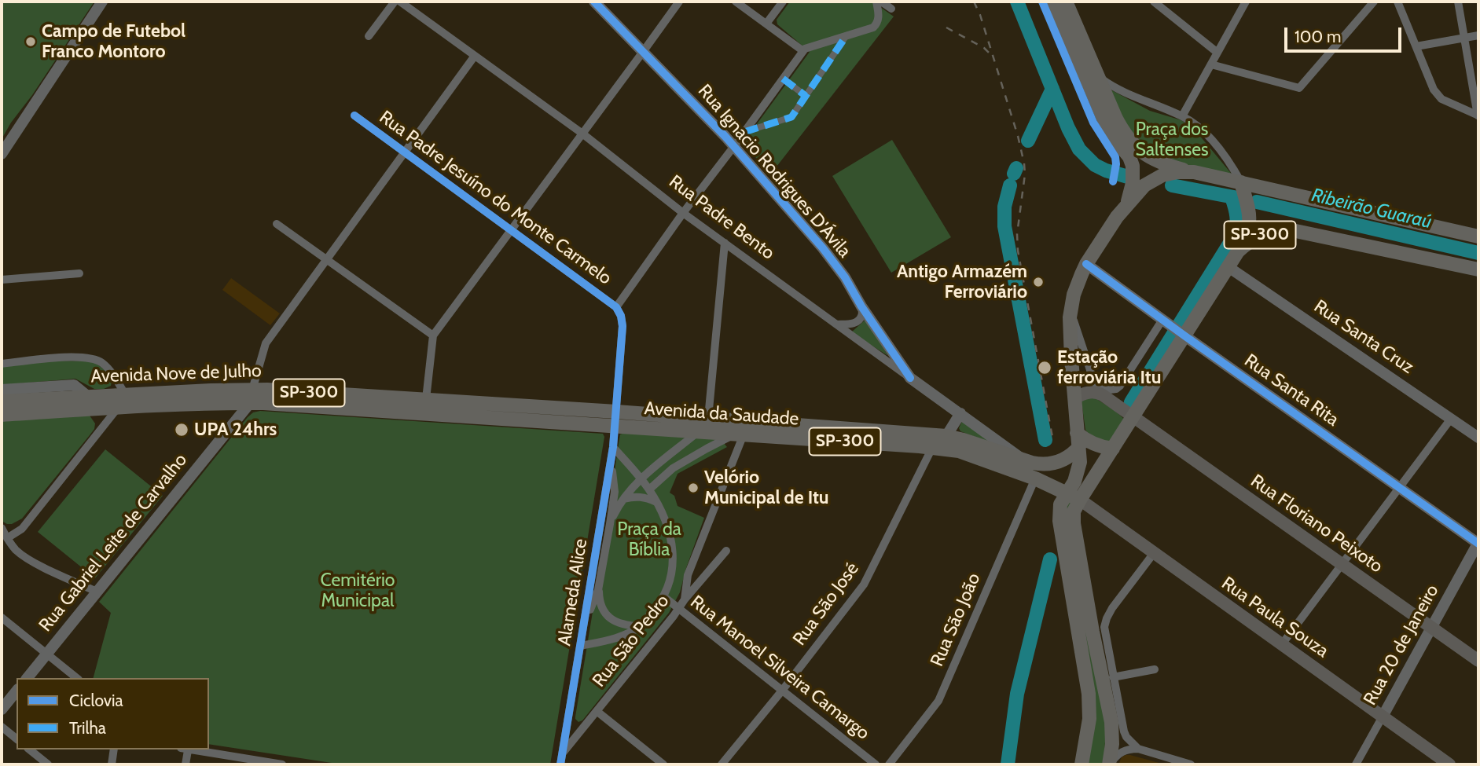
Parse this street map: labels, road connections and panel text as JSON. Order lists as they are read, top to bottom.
{
  "streets": {
    "main road": [
      "SP-300",
      "Avenida Nove de Julho",
      "Avenida da Saudade",
      "Rua Floriano Peixoto",
      "Rua Paula Souza"
    ],
    "street": [
      "Rua Ignacio Rodrigues D'Ávila",
      "Rua Padre Jesuíno do Monte Carmelo",
      "Rua Padre Bento",
      "Rua Santa Cruz",
      "Rua Santa Rita",
      "Rua Gabriel Leite de Carvalho",
      "Alameda Alice",
      "Rua São José",
      "Rua São João",
      "Rua São Pedro",
      "Rua 20 de Janeiro",
      "Rua Manoel Silveira Camargo"
    ]
  },
  "crossings": [
    ["Rua Ignacio Rodrigues D'Ávila", "Rua Padre Bento"],
    ["Rua Padre Jesuíno do Monte Carmelo", "Alameda Alice"],
    ["Rua Padre Bento", "Avenida da Saudade"],
    ["SP-300", "Rua Santa Cruz"],
    ["SP-300", "Rua Santa Rita"],
    ["SP-300", "Avenida da Saudade"],
    ["SP-300", "Rua Floriano Peixoto"],
    ["SP-300", "Rua Paula Souza"],
    ["Avenida Nove de Julho", "Avenida da Saudade"],
    ["Avenida Nove de Julho", "Rua Gabriel Leite de Carvalho"],
    ["Avenida Nove de Julho", "Alameda Alice"],
    ["Rua Santa Rita", "Rua 20 de Janeiro"],
    ["Avenida da Saudade", "Alameda Alice"],
    ["Avenida da Saudade", "Rua São José"],
    ["Avenida da Saudade", "Rua Paula Souza"],
    ["Avenida da Saudade", "Rua São João"],
    ["Avenida da Saudade", "Rua São Pedro"],
    ["Rua Floriano Peixoto", "Rua 20 de Janeiro"],
    ["Alameda Alice", "Rua São Pedro"],
    ["Rua São José", "Rua Manoel Silveira Camargo"],
    ["Rua Paula Souza", "Rua 20 de Janeiro"],
    ["Rua São Pedro", "Rua Manoel Silveira Camargo"]
  ],
  "water": ["Ribeirão Guaraú"],
  "parks": ["Praça dos Saltenses", "Praça da Bíblia", "Cemitério Municipal"],
  "places": [
    "Campo de Futebol Franco Montoro",
    "Antigo Armazém Ferroviário",
    "Estação ferroviária Itu",
    "UPA 24hrs",
    "Velório Municipal de Itu"
  ],
  "legend": ["Ciclovia", "Trilha"],
  "scale_bar": "100 m"
}
